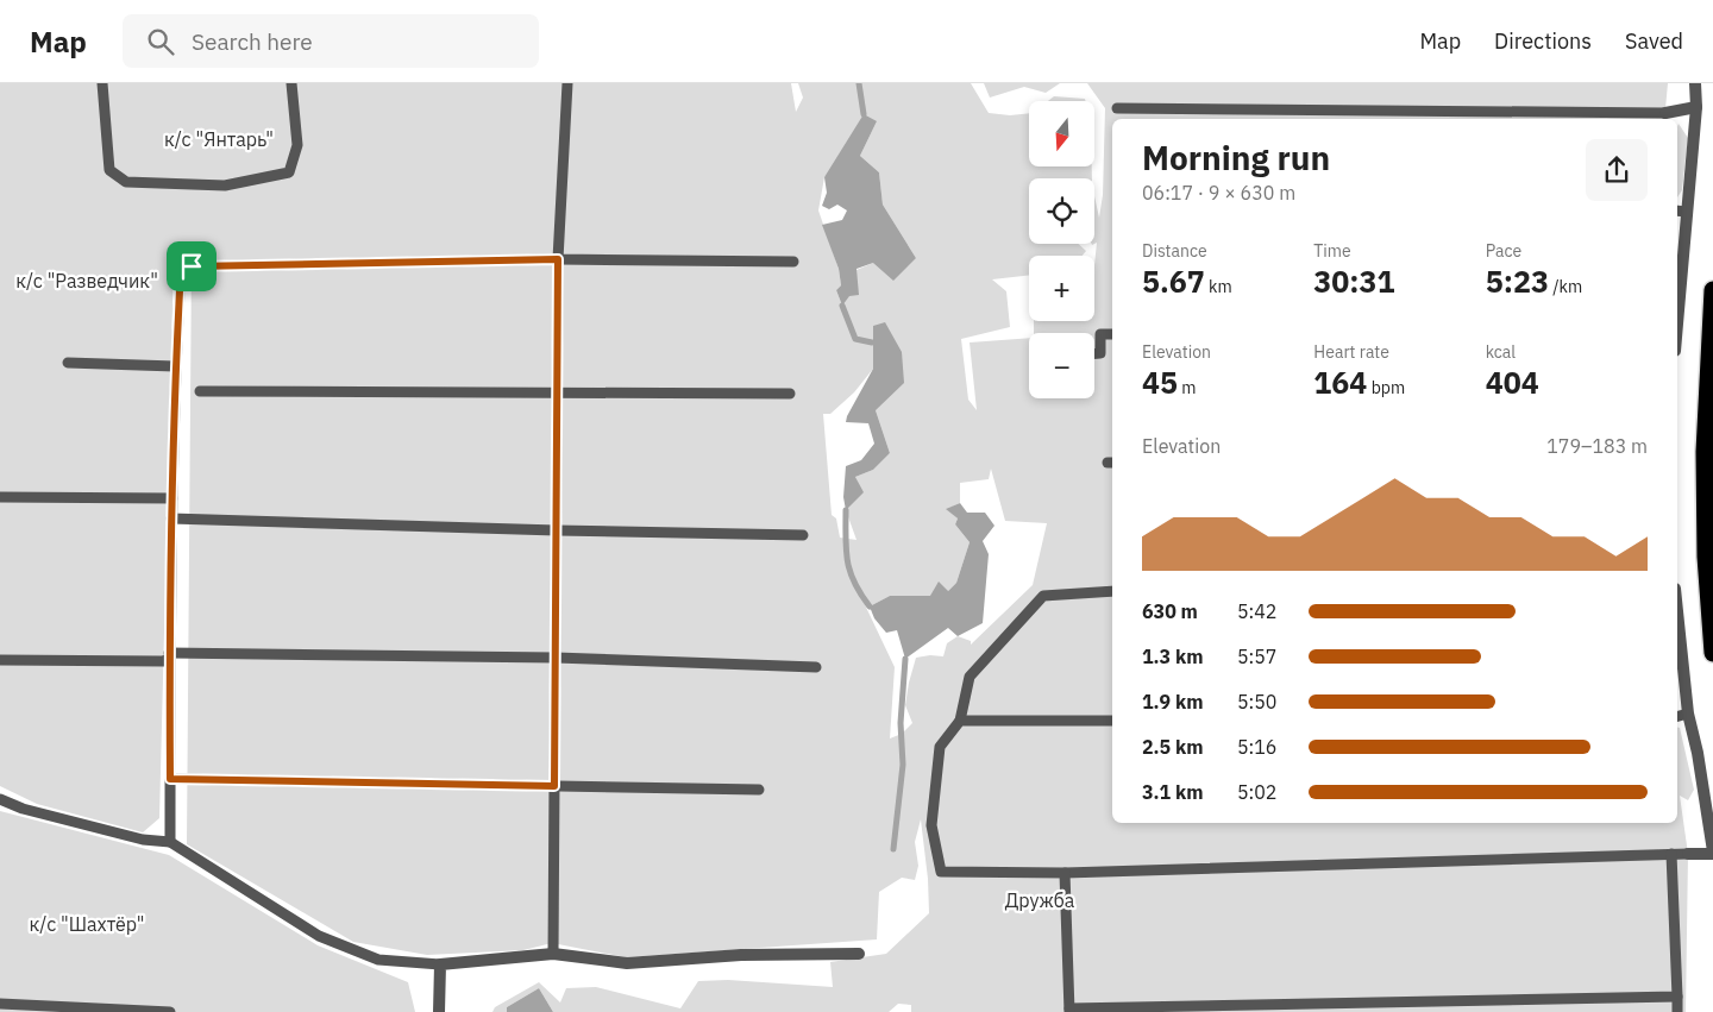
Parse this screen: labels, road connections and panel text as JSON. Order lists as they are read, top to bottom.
{
  "parks": [
    "к/с \"Янтарь\"",
    "к/с \"Разведчик\"",
    "Дружба",
    "к/с \"Шахтёр\""
  ],
  "north": "bottom",
  "page": {
    "header": "Map",
    "search": "Search here",
    "nav": ["Map", "Directions", "Saved"],
    "map_buttons": ["+", "−"],
    "heading": ["Morning run", "06:17 · 9 × 630 m"],
    "stats": [
      ["Distance", "5.67 km"],
      ["Time", "30:31"],
      ["Pace", "5:23 /km"],
      ["Elevation", "45 m"],
      ["Heart rate", "164 bpm"],
      ["kcal", "404"]
    ],
    "chart": ["Elevation", "179–183 m"],
    "list": [
      {
        "name": "630 m",
        "note": "5:42"
      },
      {
        "name": "1.3 km",
        "note": "5:57"
      },
      {
        "name": "1.9 km",
        "note": "5:50"
      },
      {
        "name": "2.5 km",
        "note": "5:16"
      },
      {
        "name": "3.1 km",
        "note": "5:02"
      }
    ]
  }
}
